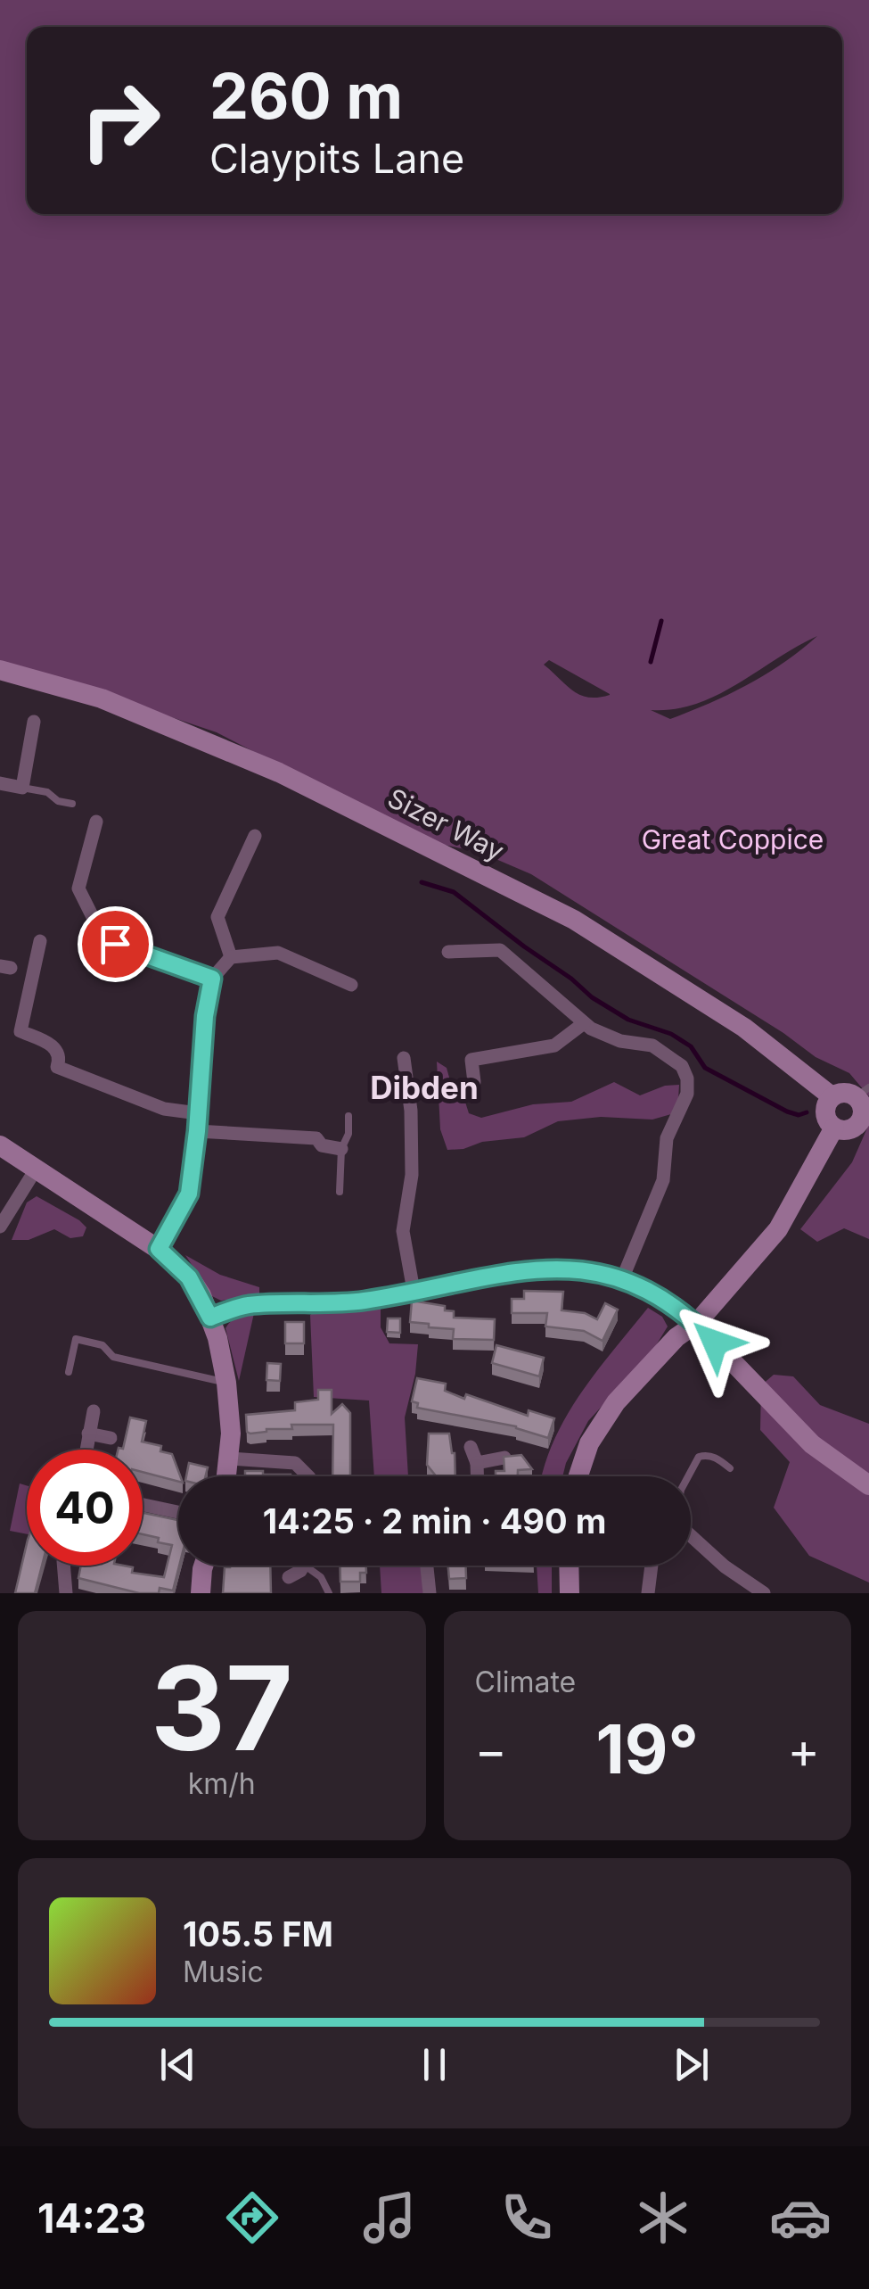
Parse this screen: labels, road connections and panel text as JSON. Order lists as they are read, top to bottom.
{
  "streets": {
    "street": ["Sizer Way"]
  },
  "districts": ["Dibden"],
  "parks": ["Great Coppice"],
  "page": {
    "turn": ["260 m", "Claypits Lane"],
    "limit": "40",
    "trip": "14:25 · 2 min · 490 m",
    "tile": [
      ["37", "km/h"],
      "Climate"
    ],
    "heat": ["−", "19°", "+"],
    "song": ["105.5 FM", "Music"],
    "tabs": "14:23"
  }
}
